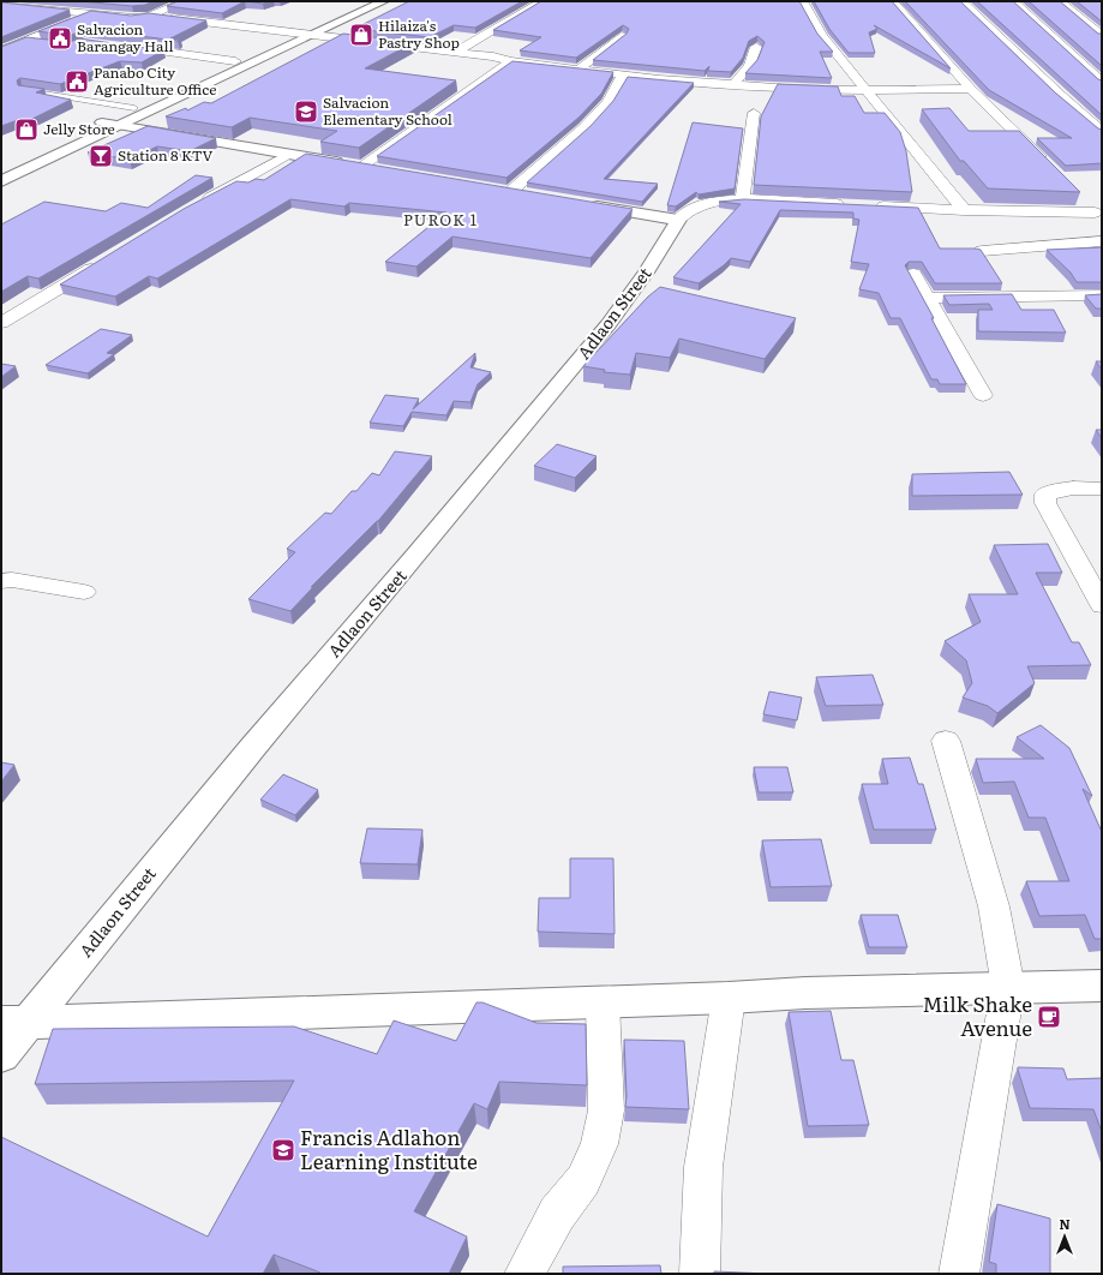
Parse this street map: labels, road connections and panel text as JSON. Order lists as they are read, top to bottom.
{
  "streets": {
    "main road": ["Adlaon Street"]
  },
  "districts": ["PUROK 1"],
  "places": {
    "shop": ["Hilaiza's Pastry Shop", "Jelly Store"],
    "public building": ["Salvacion Barangay Hall", "Panabo City Agriculture Office"],
    "school or university": ["Salvacion Elementary School", "Francis Adlahon Learning Institute"],
    "bar": ["Station 8 KTV"],
    "cafe": ["Milk Shake Avenue"]
  },
  "north": "top"
}
